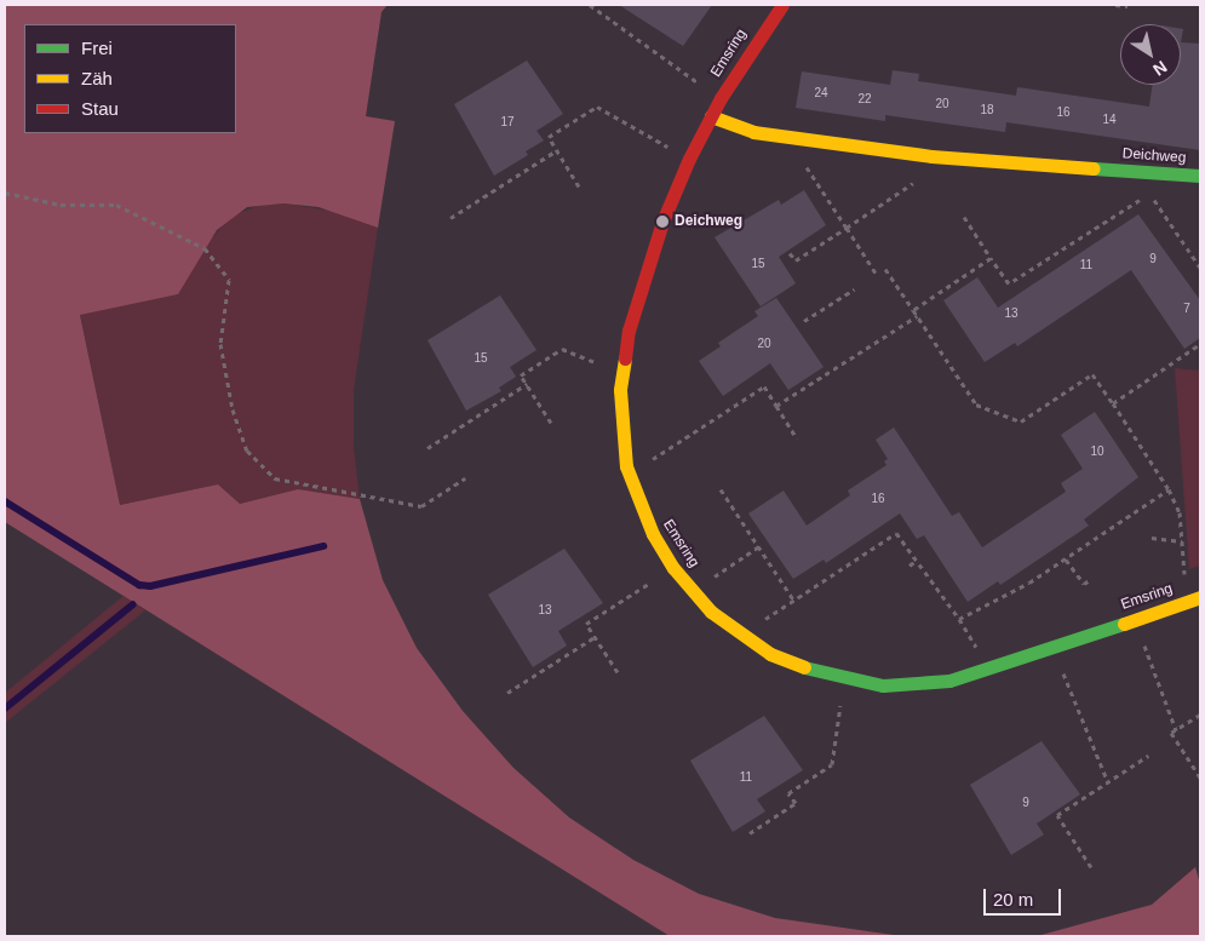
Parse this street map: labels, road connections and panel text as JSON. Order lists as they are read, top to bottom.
{
  "streets": {
    "street": ["Emsring", "Deichweg"]
  },
  "crossings": [
    ["Emsring", "Deichweg"]
  ],
  "places": ["Deichweg"],
  "house_numbers": [
    "24",
    "22",
    "20",
    "18",
    "16",
    "14",
    "17",
    "9",
    "15",
    "11",
    "7",
    "13",
    "20",
    "15",
    "10",
    "16",
    "13",
    "11",
    "9"
  ],
  "legend": ["Frei", "Zäh", "Stau"],
  "scale_bar": "20 m",
  "north": "bottom right"
}
